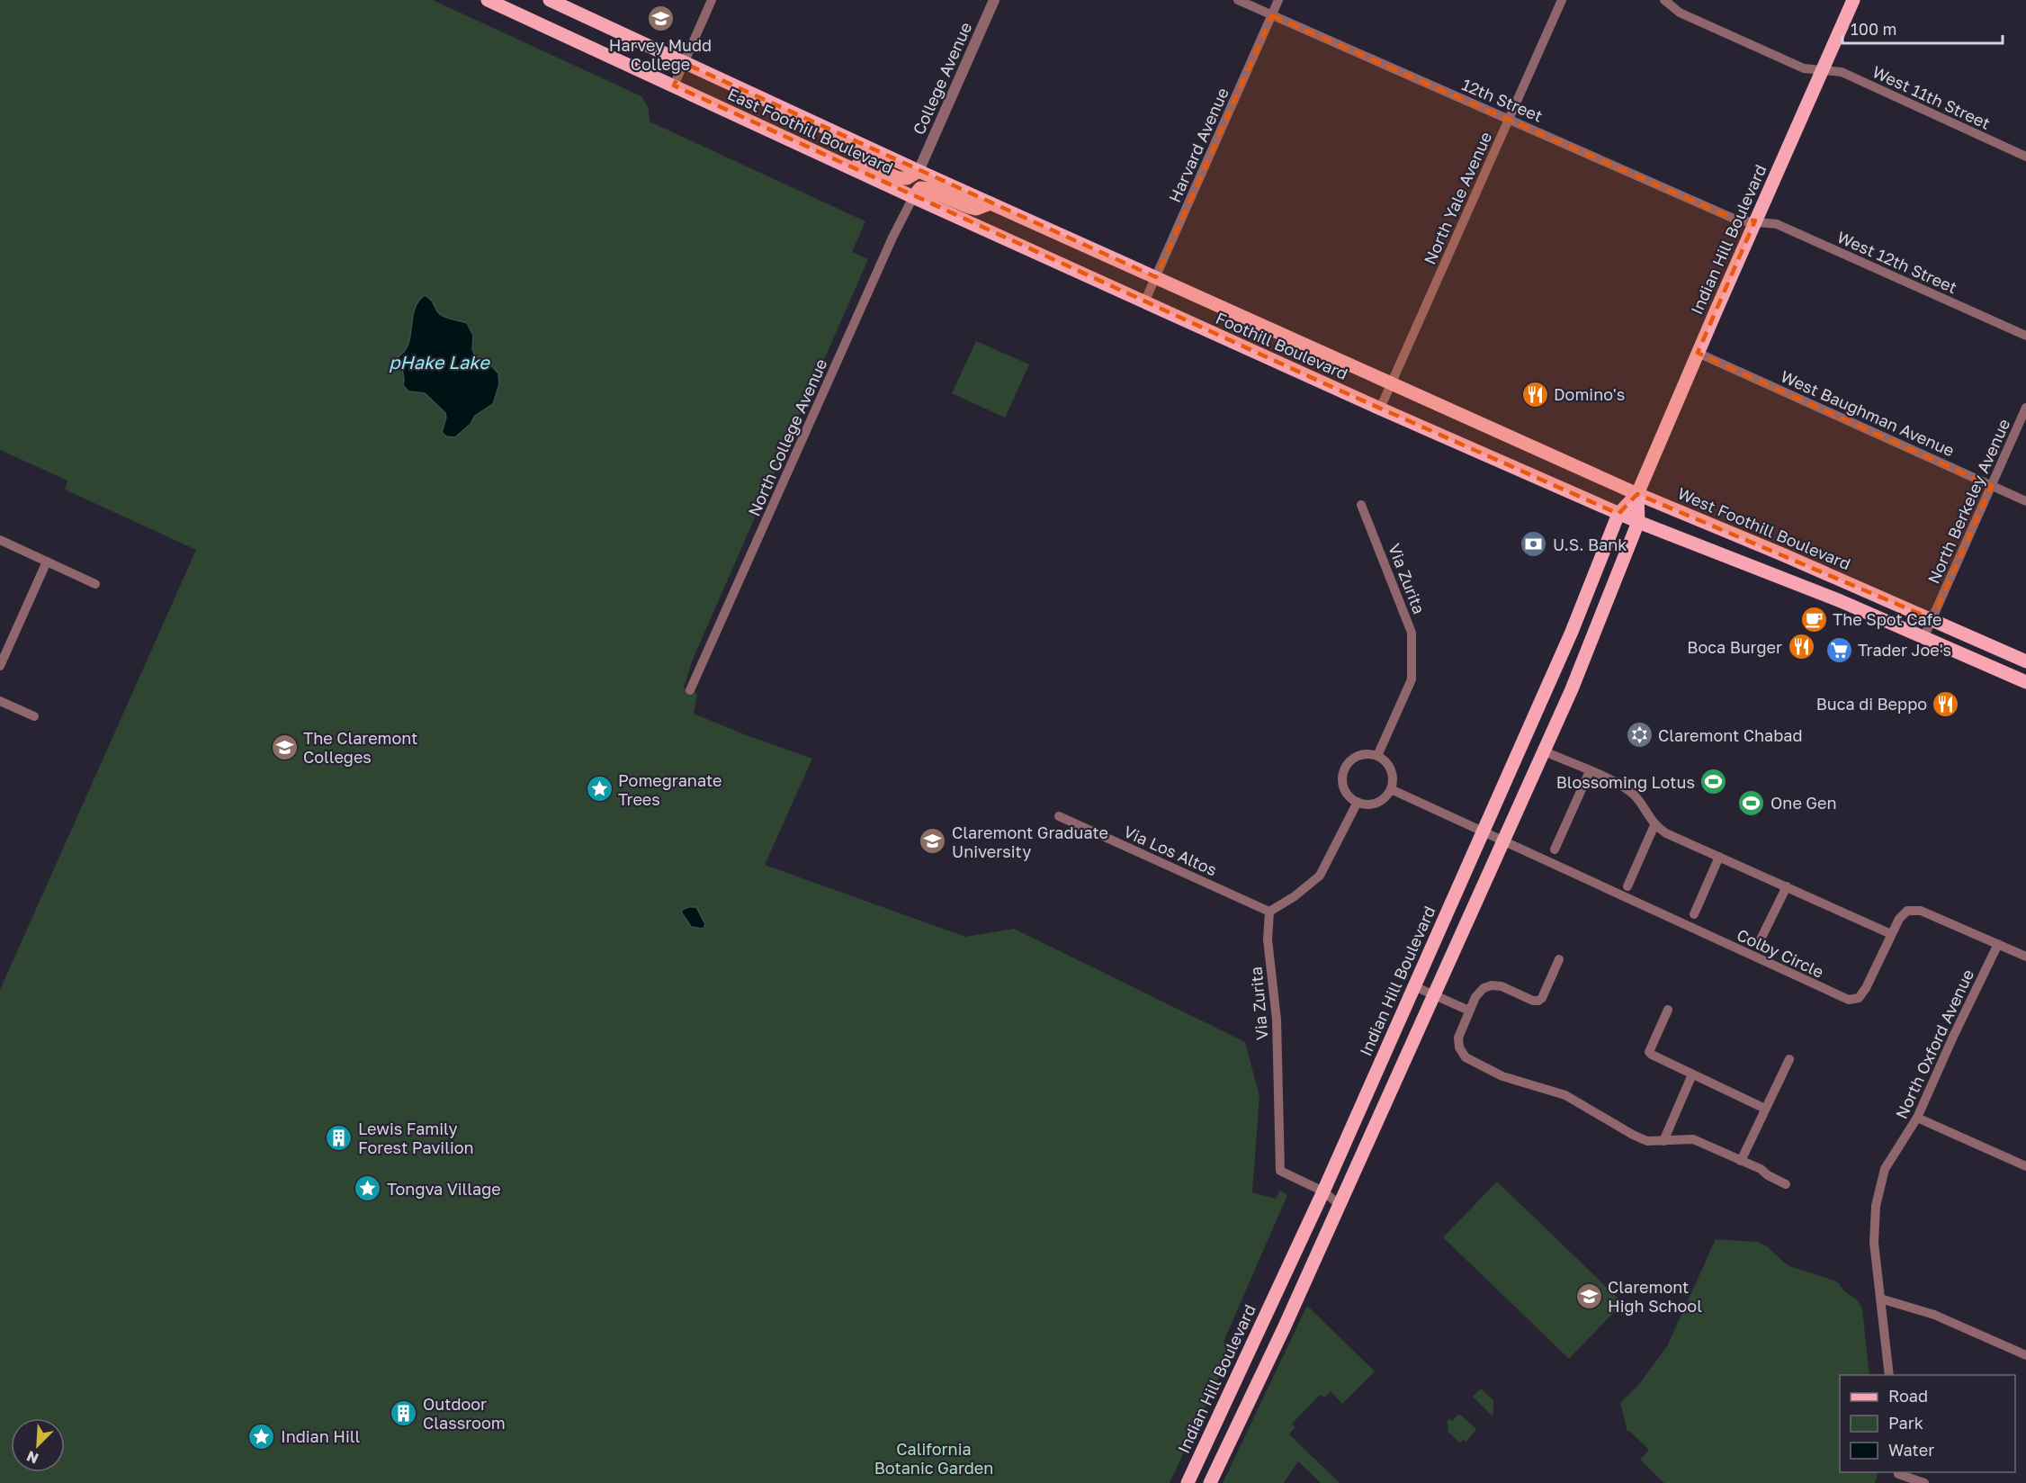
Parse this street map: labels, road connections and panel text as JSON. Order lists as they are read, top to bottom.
{
  "streets": {
    "main road": [
      "East Foothill Boulevard",
      "Indian Hill Boulevard",
      "Foothill Boulevard",
      "West Foothill Boulevard"
    ],
    "street": [
      "College Avenue",
      "West 11th Street",
      "12th Street",
      "Harvard Avenue",
      "North Yale Avenue",
      "West 12th Street",
      "West Baughman Avenue",
      "North College Avenue",
      "North Berkeley Avenue",
      "Via Zurita",
      "Via Los Altos",
      "Colby Circle",
      "North Oxford Avenue"
    ]
  },
  "crossings": [
    ["College Avenue", "East Foothill Boulevard"],
    ["College Avenue", "Foothill Boulevard"],
    ["West 11th Street", "Indian Hill Boulevard"],
    ["12th Street", "Harvard Avenue"],
    ["12th Street", "North Yale Avenue"],
    ["12th Street", "Indian Hill Boulevard"],
    ["12th Street", "West 12th Street"],
    ["East Foothill Boulevard", "Foothill Boulevard"],
    ["East Foothill Boulevard", "North College Avenue"],
    ["Harvard Avenue", "Foothill Boulevard"],
    ["North Yale Avenue", "Foothill Boulevard"],
    ["Indian Hill Boulevard", "West 12th Street"],
    ["Indian Hill Boulevard", "Foothill Boulevard"],
    ["Indian Hill Boulevard", "West Baughman Avenue"],
    ["Indian Hill Boulevard", "West Foothill Boulevard"],
    ["Indian Hill Boulevard", "Via Zurita"],
    ["Indian Hill Boulevard", "Colby Circle"],
    ["Foothill Boulevard", "North College Avenue"],
    ["Foothill Boulevard", "West Foothill Boulevard"],
    ["West Baughman Avenue", "North Berkeley Avenue"],
    ["North Berkeley Avenue", "West Foothill Boulevard"],
    ["Via Zurita", "Via Los Altos"],
    ["Via Zurita", "Colby Circle"],
    ["Colby Circle", "North Oxford Avenue"]
  ],
  "water": ["pHake Lake"],
  "parks": ["California Botanic Garden"],
  "places": {
    "school or university": [
      "Harvey Mudd College",
      "The Claremont Colleges",
      "Claremont Graduate University",
      "Claremont High School"
    ],
    "restaurant": ["Domino's", "Boca Burger", "Buca di Beppo"],
    "bank": ["U.S. Bank"],
    "cafe": ["The Spot Cafe"],
    "supermarket": ["Trader Joe's"],
    "synagogue": ["Claremont Chabad"],
    "sports": ["Blossoming Lotus", "One Gen"],
    "place": ["Pomegranate Trees", "Tongva Village", "Indian Hill"],
    "building": ["Lewis Family Forest Pavilion", "Outdoor Classroom"]
  },
  "legend": ["Road", "Park", "Water"],
  "scale_bar": "100 m",
  "north": "bottom left"
}
